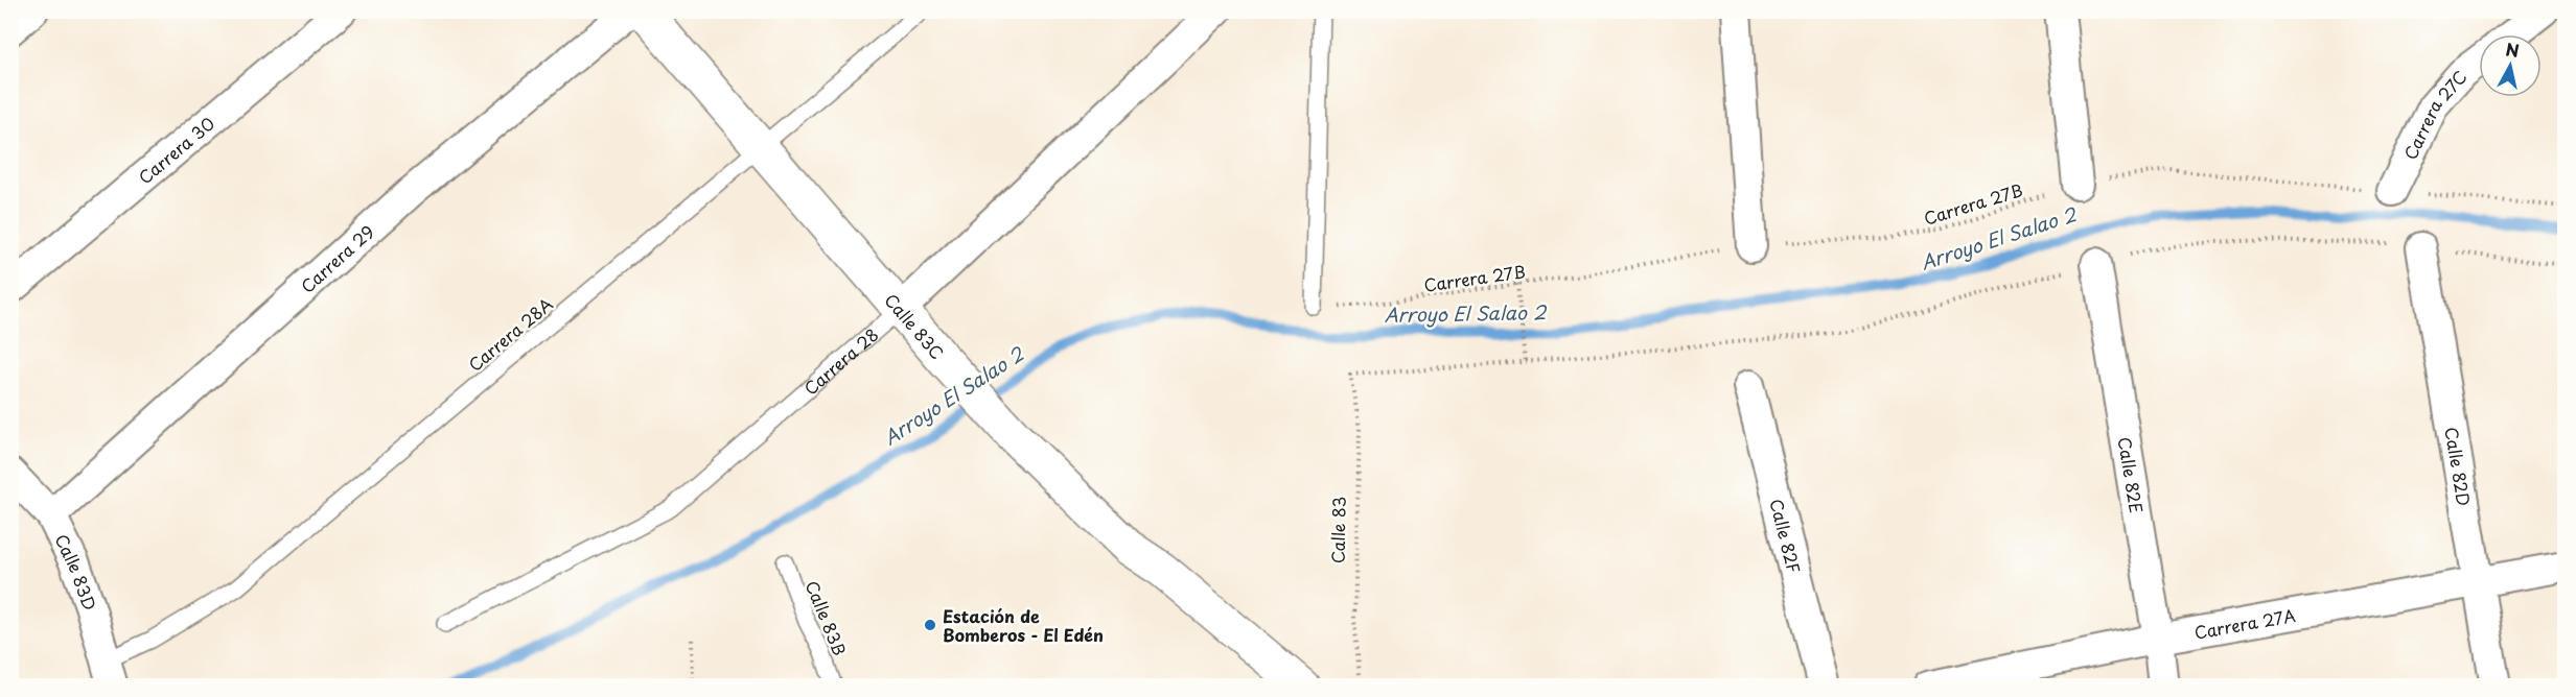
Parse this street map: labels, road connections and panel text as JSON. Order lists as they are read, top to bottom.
{
  "streets": {
    "street": [
      "Carrera 27C",
      "Carrera 30",
      "Carrera 29",
      "Calle 83C",
      "Carrera 28",
      "Calle 82D",
      "Calle 82E",
      "Calle 82F",
      "Calle 83D",
      "Carrera 27A"
    ],
    "lane": ["Carrera 28A", "Calle 83B"],
    "path": ["Carrera 27B", "Calle 83"]
  },
  "crossings": [
    ["Carrera 27C", "Carrera 27B"],
    ["Carrera 29", "Calle 83D"],
    ["Calle 83C", "Carrera 28A"],
    ["Calle 83C", "Carrera 28"],
    ["Carrera 28A", "Calle 83D"],
    ["Calle 82D", "Carrera 27A"],
    ["Calle 82E", "Carrera 27A"]
  ],
  "water": ["Arroyo El Salao 2"],
  "places": ["Estación de Bomberos - El Edén"],
  "north": "top"
}
